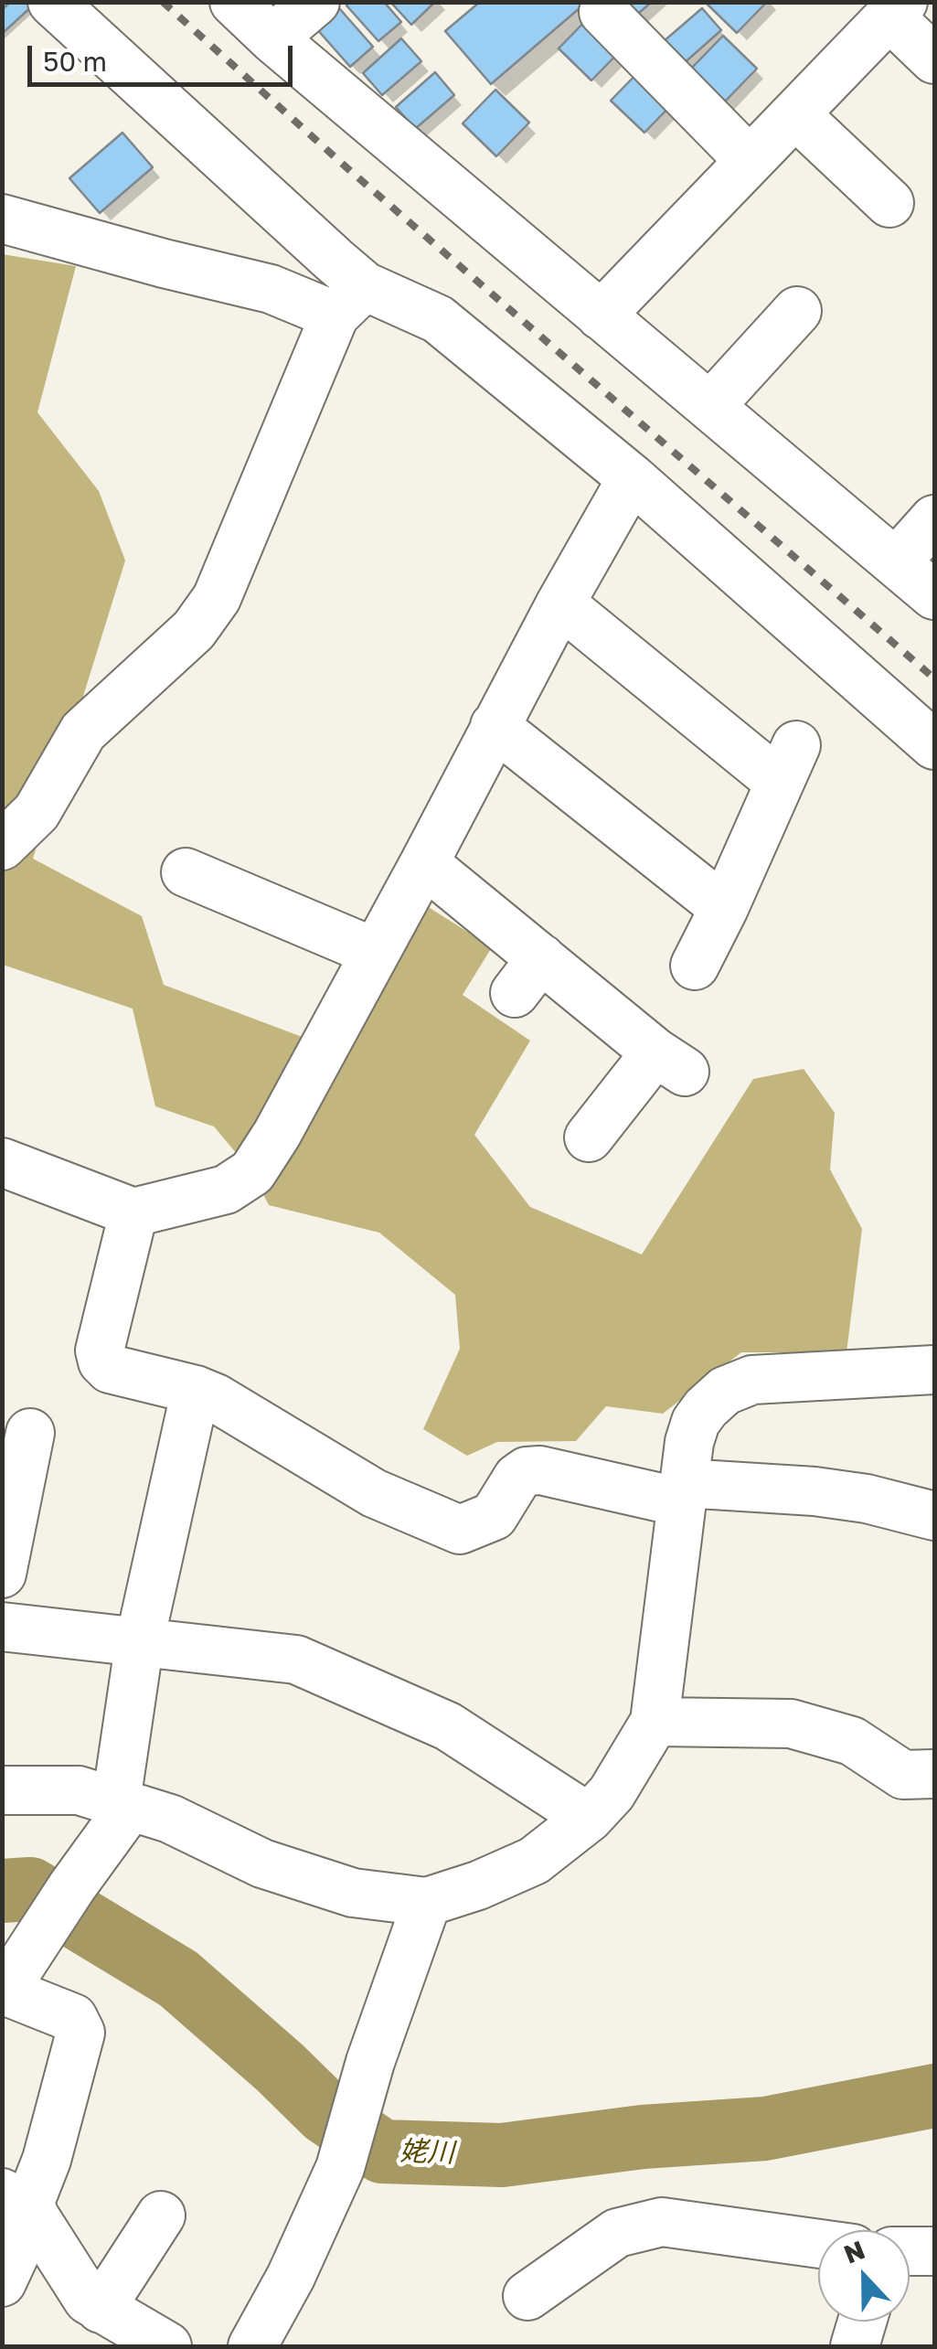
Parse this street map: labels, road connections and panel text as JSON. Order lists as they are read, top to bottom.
{
  "water": ["姥川"],
  "scale_bar": "50 m",
  "north": "top"
}
